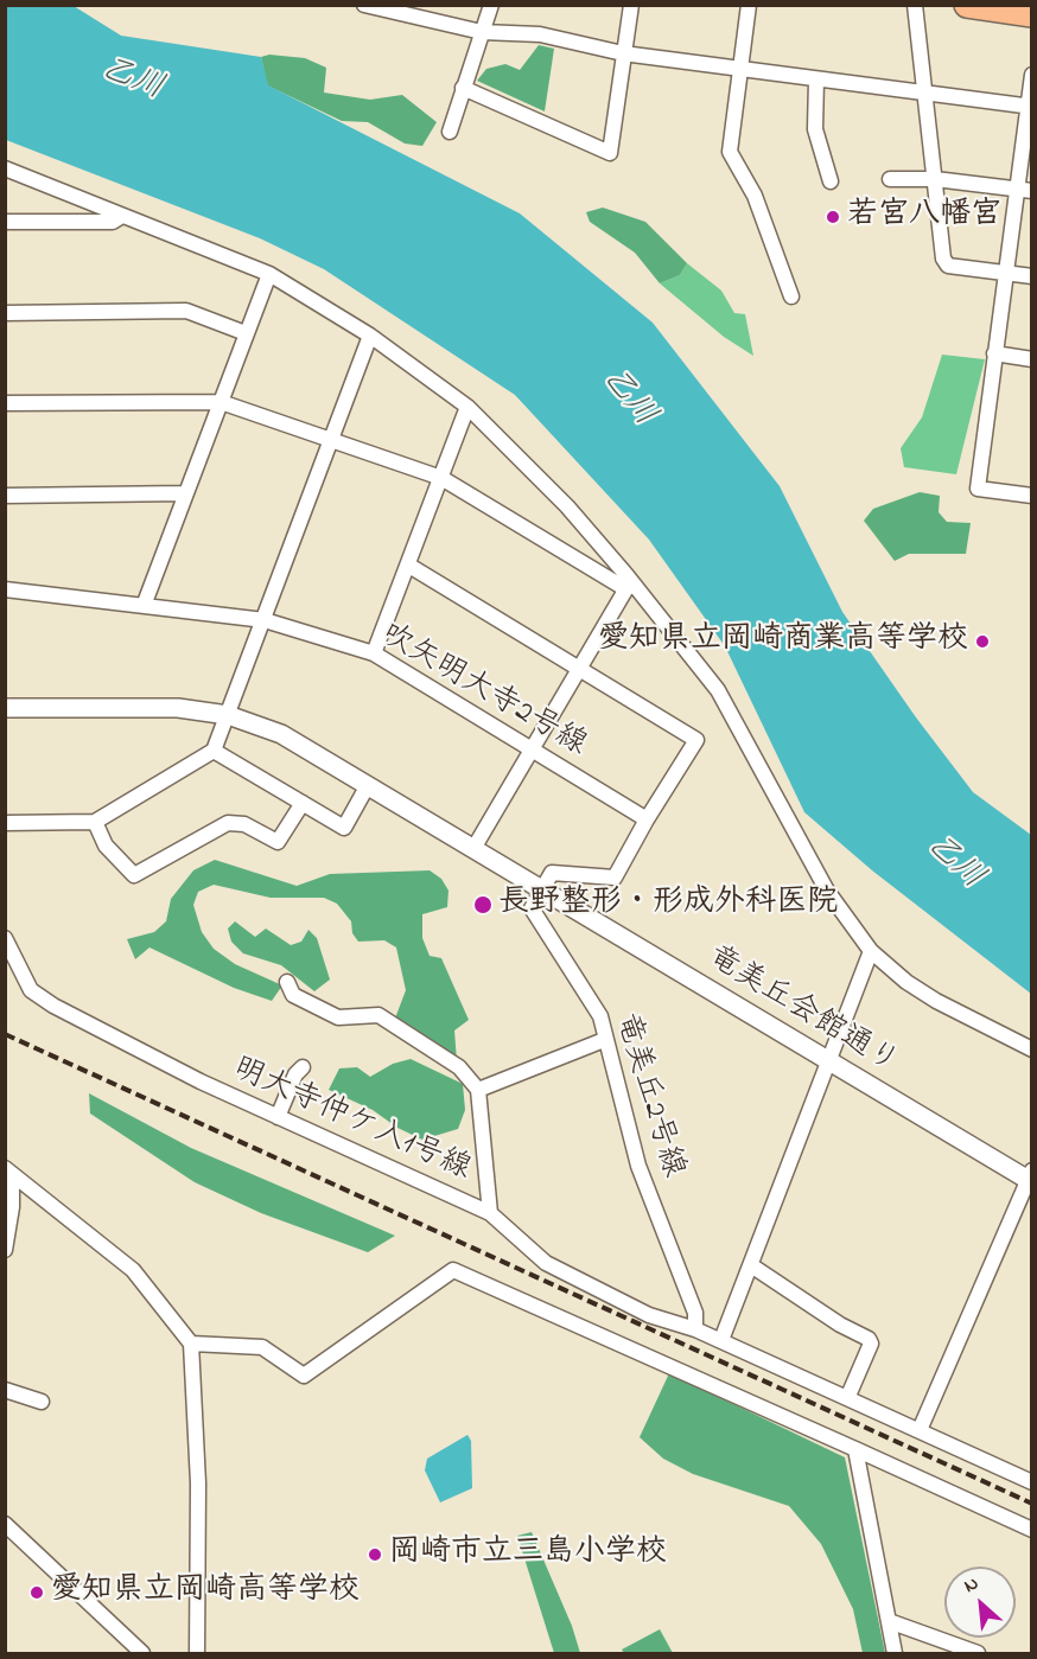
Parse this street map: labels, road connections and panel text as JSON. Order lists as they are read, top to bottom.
{
  "streets": {
    "street": [
      "吹矢明大寺2号線",
      "竜美丘会館通り",
      "竜美丘2号線",
      "明大寺仲ケ入1号線"
    ]
  },
  "crossings": [
    ["竜美丘会館通り", "竜美丘2号線"],
    ["竜美丘2号線", "明大寺仲ケ入1号線"]
  ],
  "water": ["乙川"],
  "places": [
    "若宮八幡宮",
    "愛知県立岡崎商業高等学校",
    "長野整形・形成外科医院",
    "岡崎市立三島小学校",
    "愛知県立岡崎高等学校"
  ],
  "north": "top left"
}
